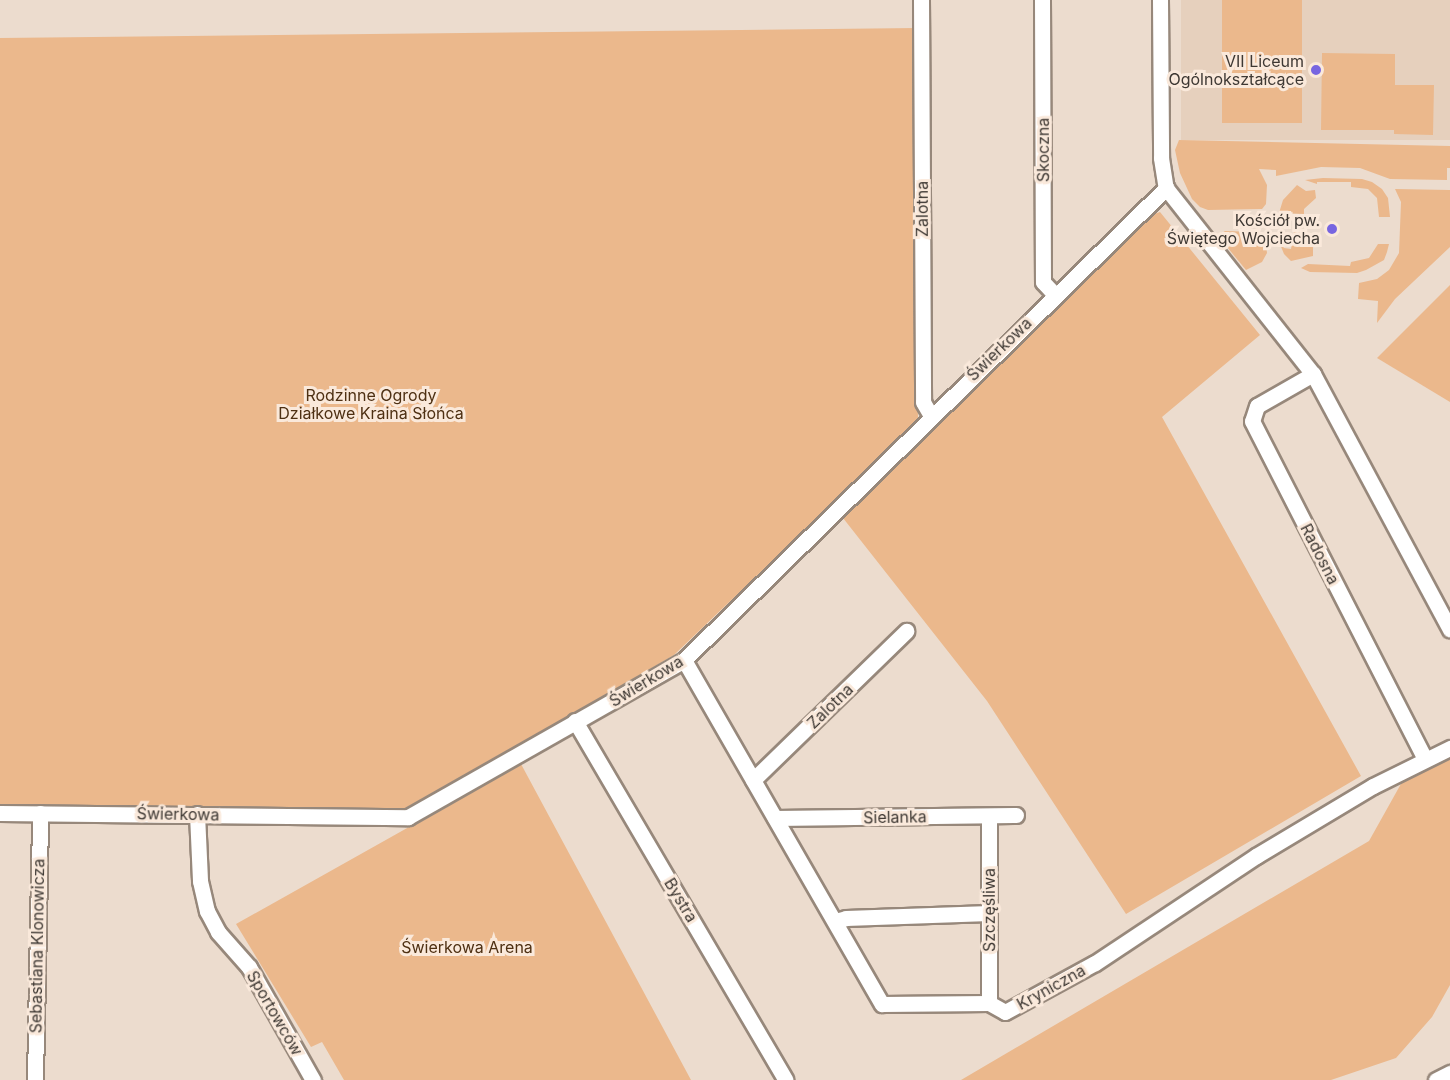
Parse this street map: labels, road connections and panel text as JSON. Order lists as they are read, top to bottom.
{
  "streets": {
    "street": [
      "Skoczna",
      "Zalotna",
      "Świerkowa",
      "Radosna",
      "Sielanka",
      "Bystra",
      "Szczęśliwa",
      "Sebastiana Klonowicza",
      "Kryniczna",
      "Sportowców"
    ]
  },
  "crossings": [
    ["Skoczna", "Świerkowa"],
    ["Zalotna", "Świerkowa"],
    ["Zalotna", "Kryniczna"],
    ["Świerkowa", "Bystra"],
    ["Świerkowa", "Sebastiana Klonowicza"],
    ["Świerkowa", "Kryniczna"],
    ["Świerkowa", "Sportowców"],
    ["Radosna", "Kryniczna"],
    ["Sielanka", "Szczęśliwa"],
    ["Sielanka", "Kryniczna"],
    ["Szczęśliwa", "Kryniczna"]
  ],
  "parks": ["Rodzinne Ogrody Działkowe Kraina Słońca", "Świerkowa Arena"],
  "places": ["VII Liceum Ogólnokształcące", "Kościół pw. Świętego Wojciecha"]
}
